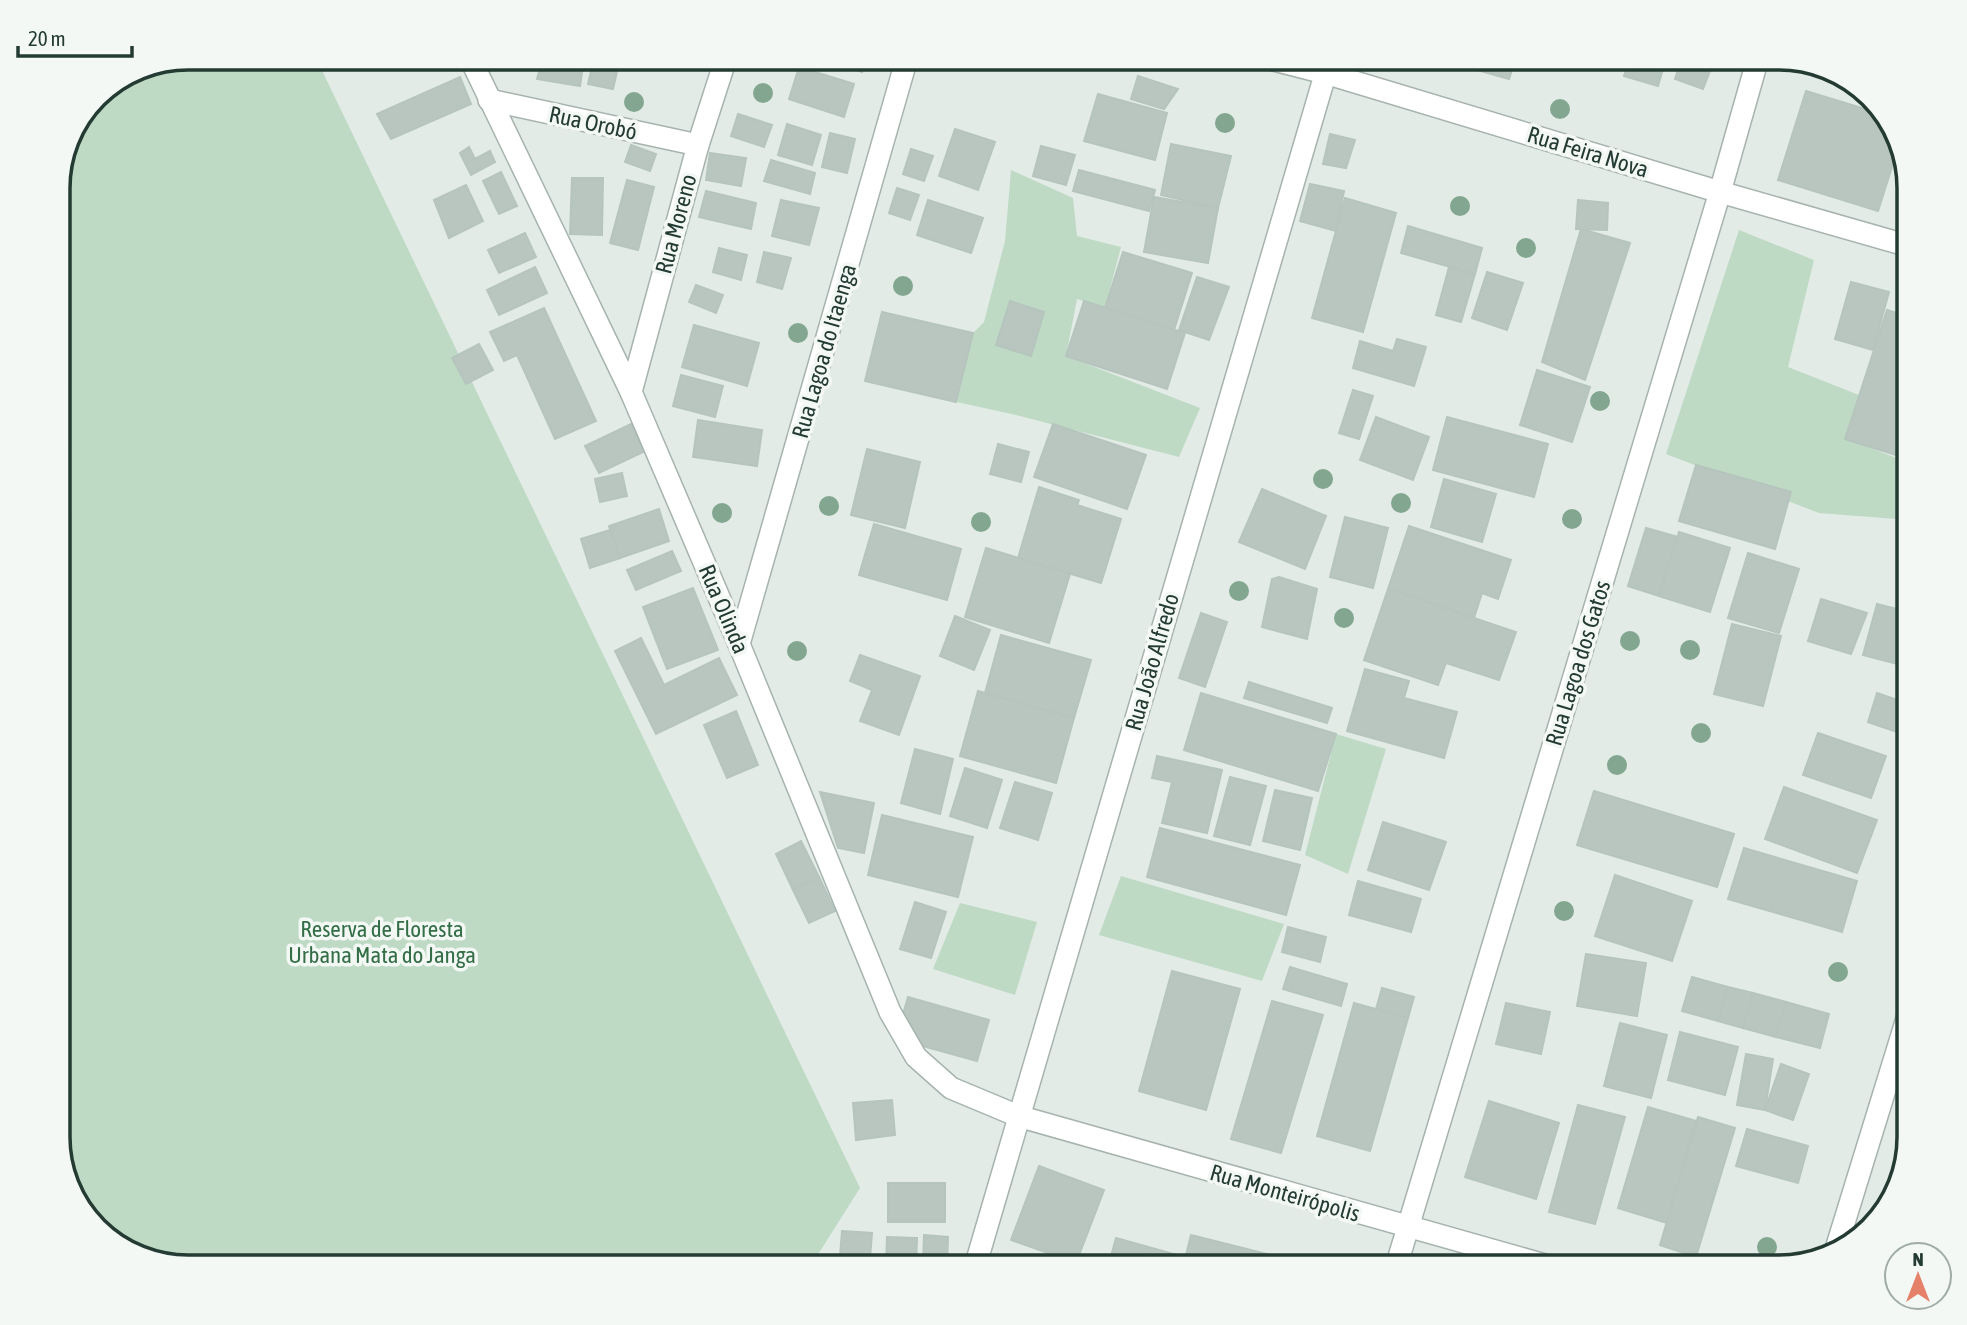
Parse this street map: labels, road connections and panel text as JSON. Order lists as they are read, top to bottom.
{
  "streets": {
    "street": [
      "Rua Orobó",
      "Rua Feira Nova",
      "Rua Moreno",
      "Rua Lagoa do Itaenga",
      "Rua Olinda",
      "Rua João Alfredo",
      "Rua Lagoa dos Gatos",
      "Rua Monteirópolis"
    ]
  },
  "crossings": [
    ["Rua Orobó", "Rua Moreno"],
    ["Rua Orobó", "Rua Olinda"],
    ["Rua Feira Nova", "Rua Lagoa dos Gatos"],
    ["Rua Moreno", "Rua Olinda"],
    ["Rua Lagoa do Itaenga", "Rua Olinda"],
    ["Rua Olinda", "Rua João Alfredo"],
    ["Rua Olinda", "Rua Monteirópolis"],
    ["Rua João Alfredo", "Rua Monteirópolis"],
    ["Rua Lagoa dos Gatos", "Rua Monteirópolis"]
  ],
  "parks": ["Reserva de Floresta Urbana Mata do Janga"],
  "scale_bar": "20 m",
  "north": "top"
}
